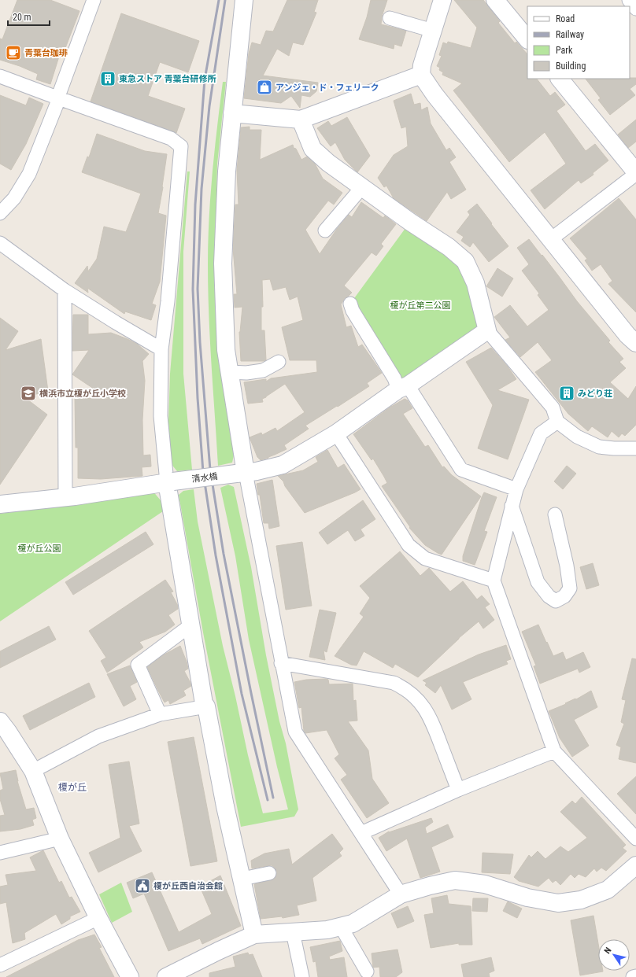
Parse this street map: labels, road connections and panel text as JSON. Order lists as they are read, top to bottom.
{
  "streets": {
    "street": ["清水橋"]
  },
  "districts": ["榎が丘"],
  "parks": ["榎が丘第二公園", "榎が丘公園"],
  "places": {
    "cafe": ["青葉台珈琲"],
    "building": ["東急ストア 青葉台研修所", "みどり荘"],
    "shop": ["アンジェ・ド・フェリーク"],
    "school or university": ["横浜市立榎が丘小学校"],
    "public building": ["榎が丘西自治会館"]
  },
  "legend": [
    "Road",
    "Railway",
    "Park",
    "Building"
  ],
  "scale_bar": "20 m",
  "north": "top left"
}
